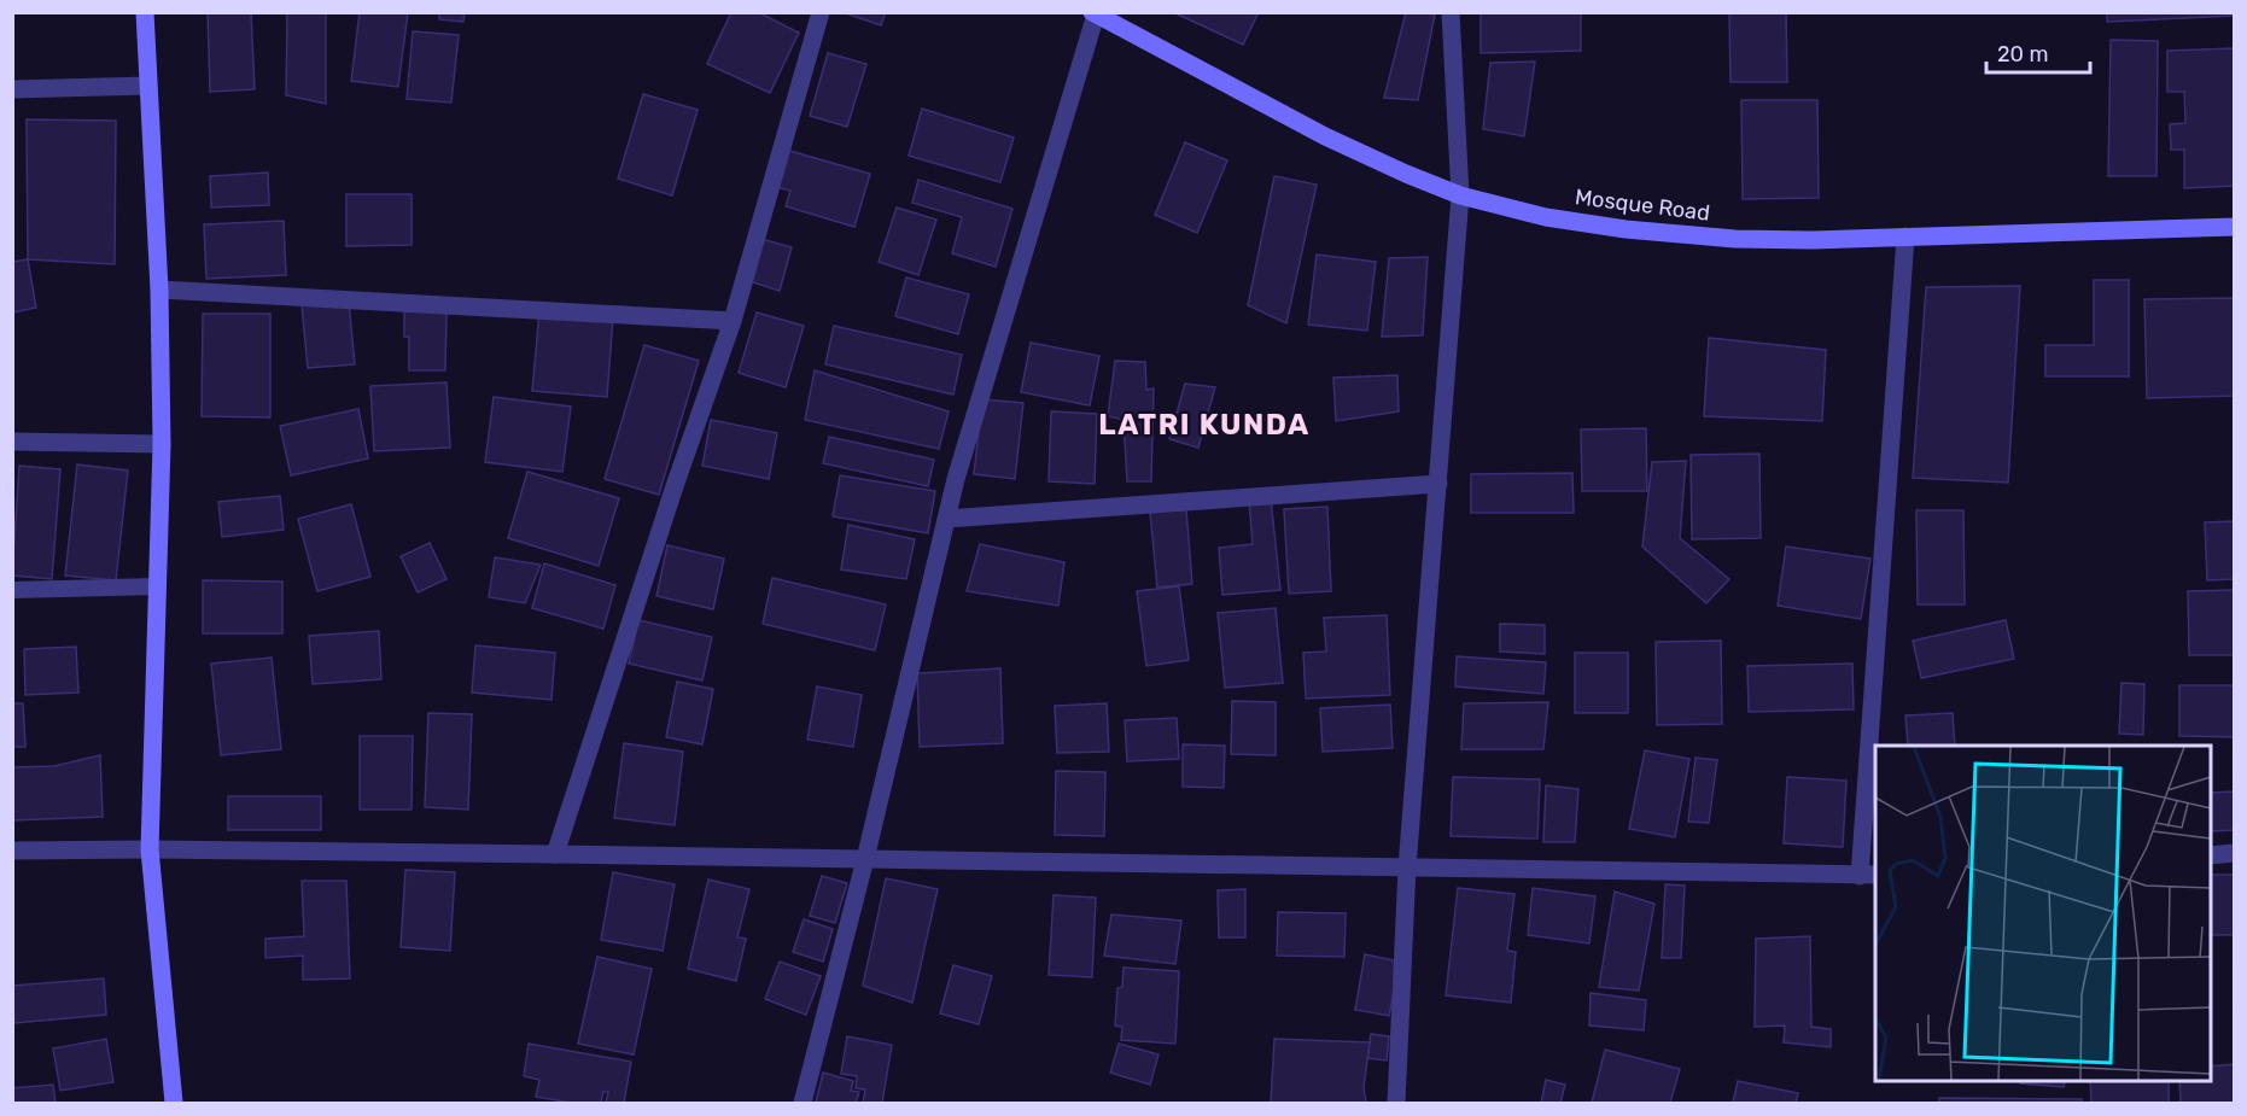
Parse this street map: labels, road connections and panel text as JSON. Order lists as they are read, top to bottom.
{
  "streets": {
    "street": ["Mosque Road"]
  },
  "districts": ["LATRI KUNDA"],
  "scale_bar": "20 m"
}
